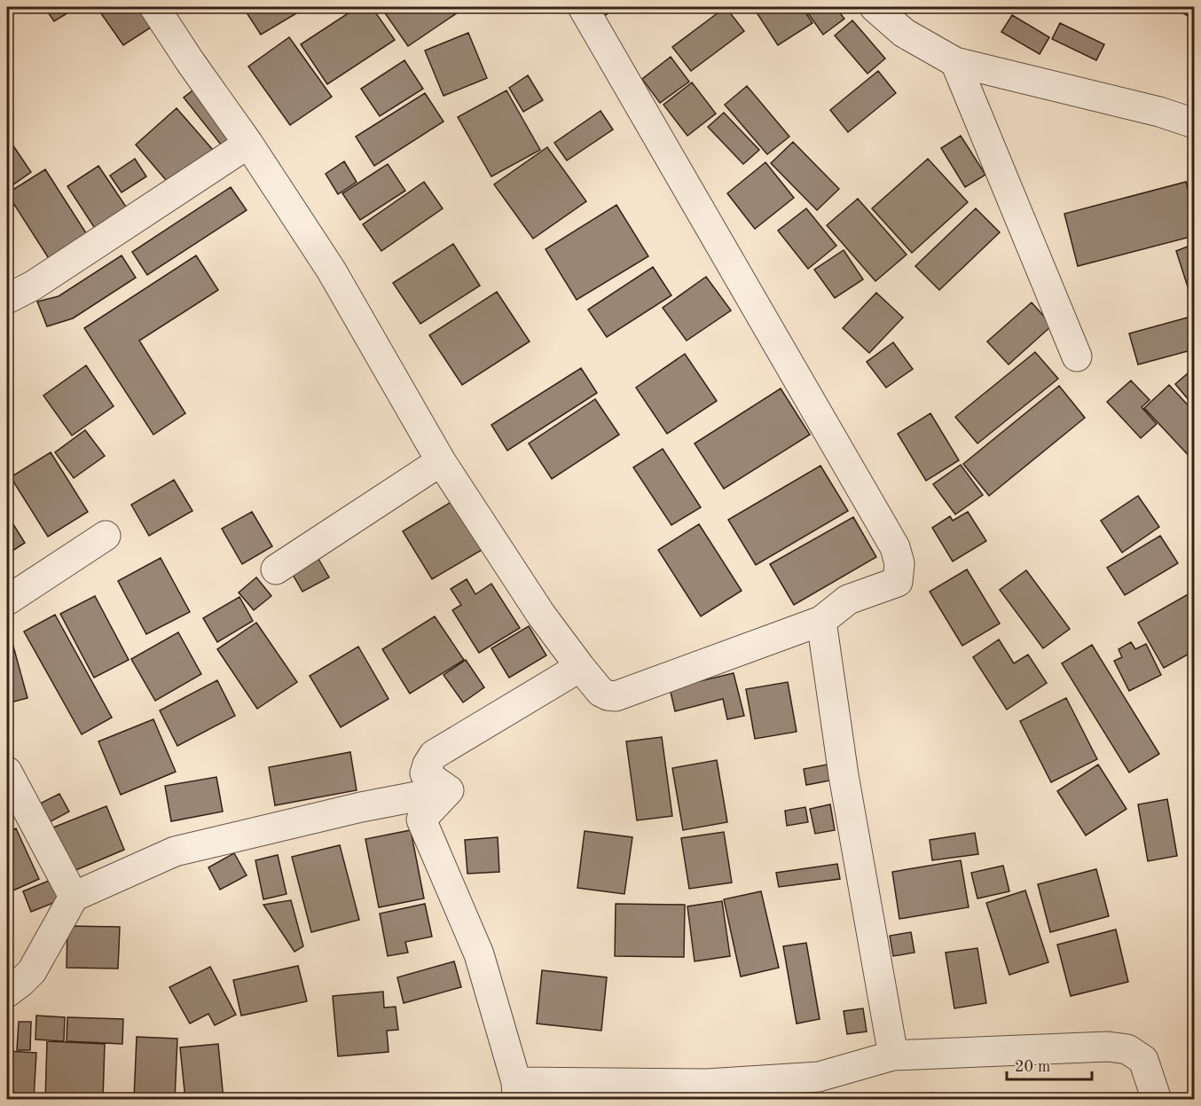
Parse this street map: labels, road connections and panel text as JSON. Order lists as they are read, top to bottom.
{
  "scale_bar": "20 m"
}
